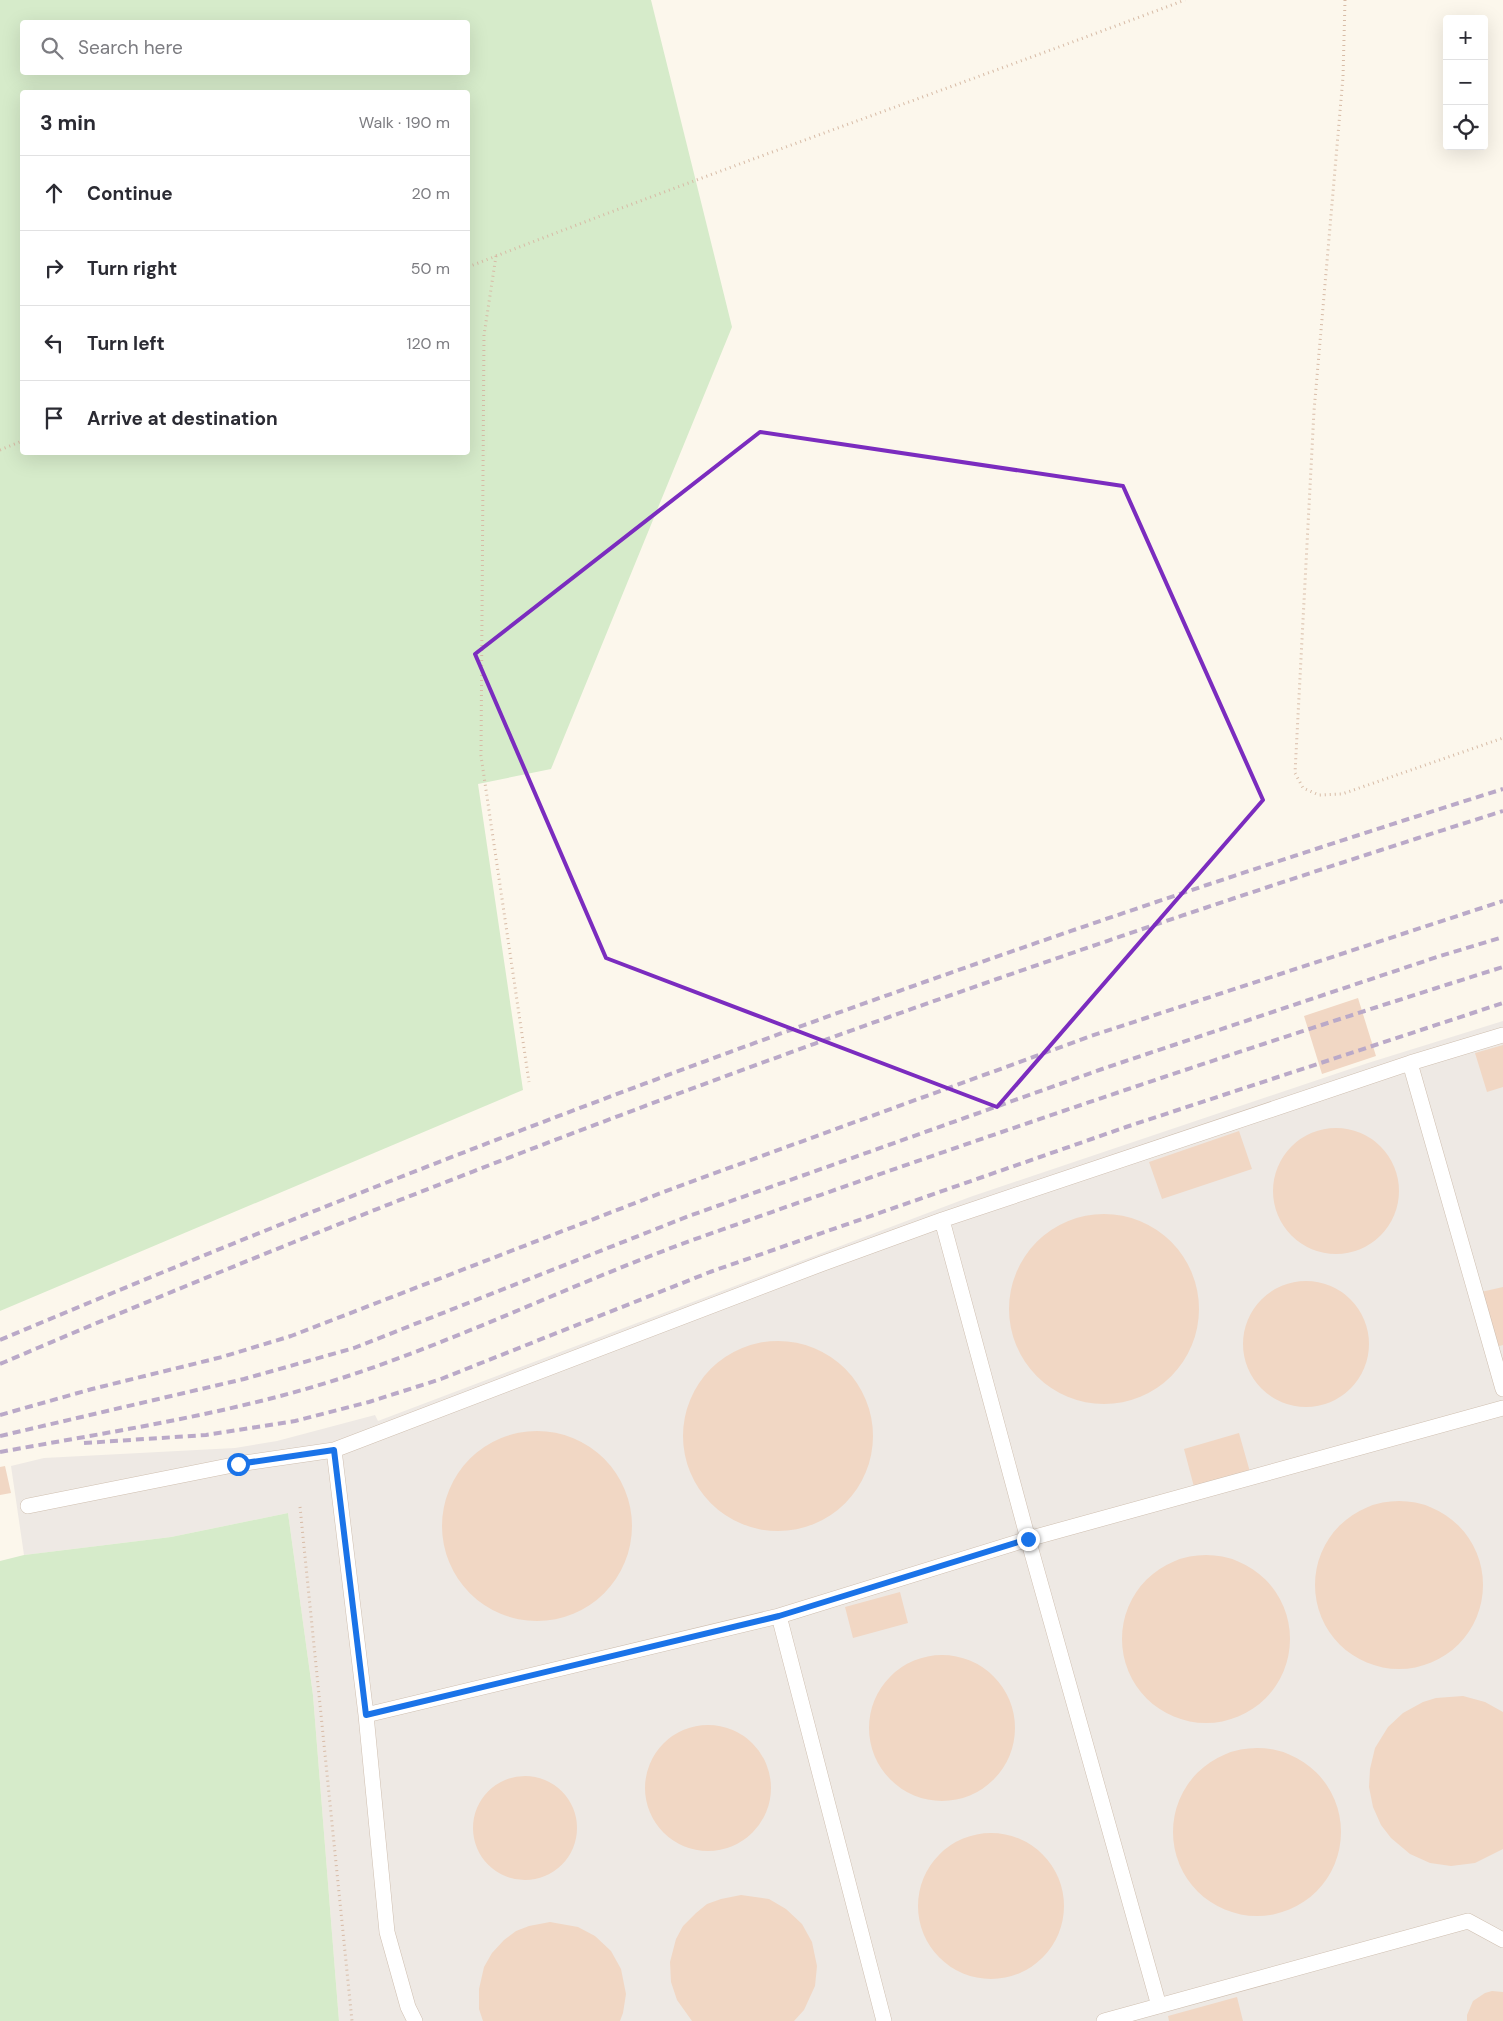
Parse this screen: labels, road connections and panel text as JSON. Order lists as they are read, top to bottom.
{
  "page": {
    "map_buttons": ["+", "−"],
    "search": "Search here",
    "heading": ["3 min", "Walk · 190 m"],
    "list": [
      ["Continue", "20 m"],
      ["Turn right", "50 m"],
      ["Turn left", "120 m"],
      "Arrive at destination"
    ]
  }
}
